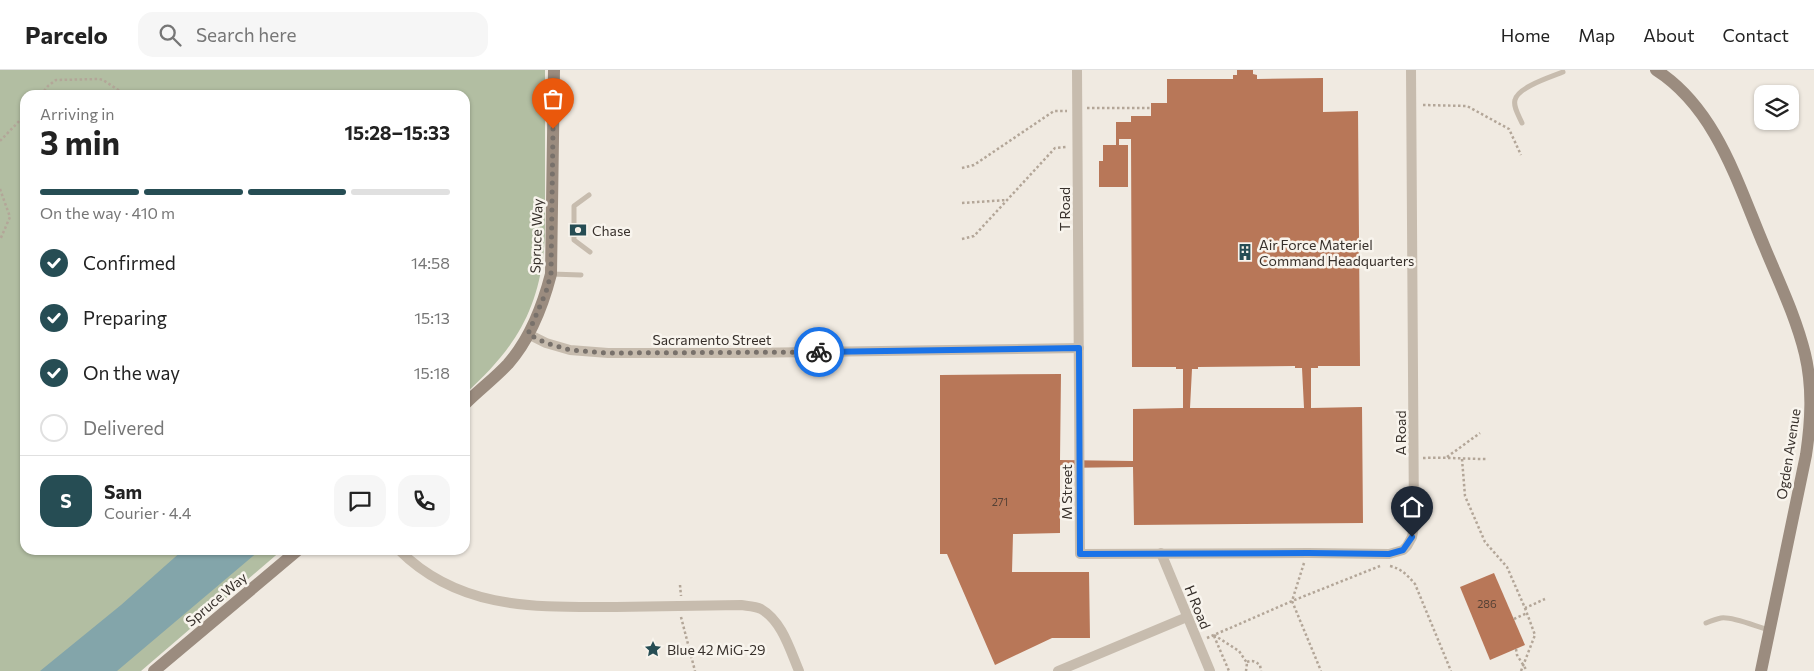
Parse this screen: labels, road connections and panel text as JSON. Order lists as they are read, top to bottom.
{
  "streets": {
    "street": [
      "T Road",
      "Spruce Way",
      "Sacramento Street",
      "A Road",
      "Ogden Avenue",
      "M Street",
      "H Road"
    ]
  },
  "crossings": [
    ["T Road", "Sacramento Street"],
    ["T Road", "M Street"],
    ["Spruce Way", "Sacramento Street"],
    ["Sacramento Street", "M Street"],
    ["A Road", "M Street"],
    ["A Road", "H Road"],
    ["M Street", "H Road"]
  ],
  "places": {
    "bank": ["Chase"],
    "building": ["Air Force Materiel Command Headquarters"],
    "place": ["Blue 42 MiG-29"]
  },
  "house_numbers": ["271", "286"],
  "page": {
    "header": "Parcelo",
    "search": "Search here",
    "nav": [
      "Home",
      "Map",
      "About",
      "Contact"
    ],
    "heading": ["3 min", "Arriving in", "15:28–15:33"],
    "panel": ["Sam", "Courier · 4.4"],
    "bar": "On the way · 410 m",
    "list": [
      ["Confirmed", "14:58"],
      ["Preparing", "15:13"],
      ["On the way", "15:18"],
      "Delivered"
    ],
    "round": "S"
  }
}
